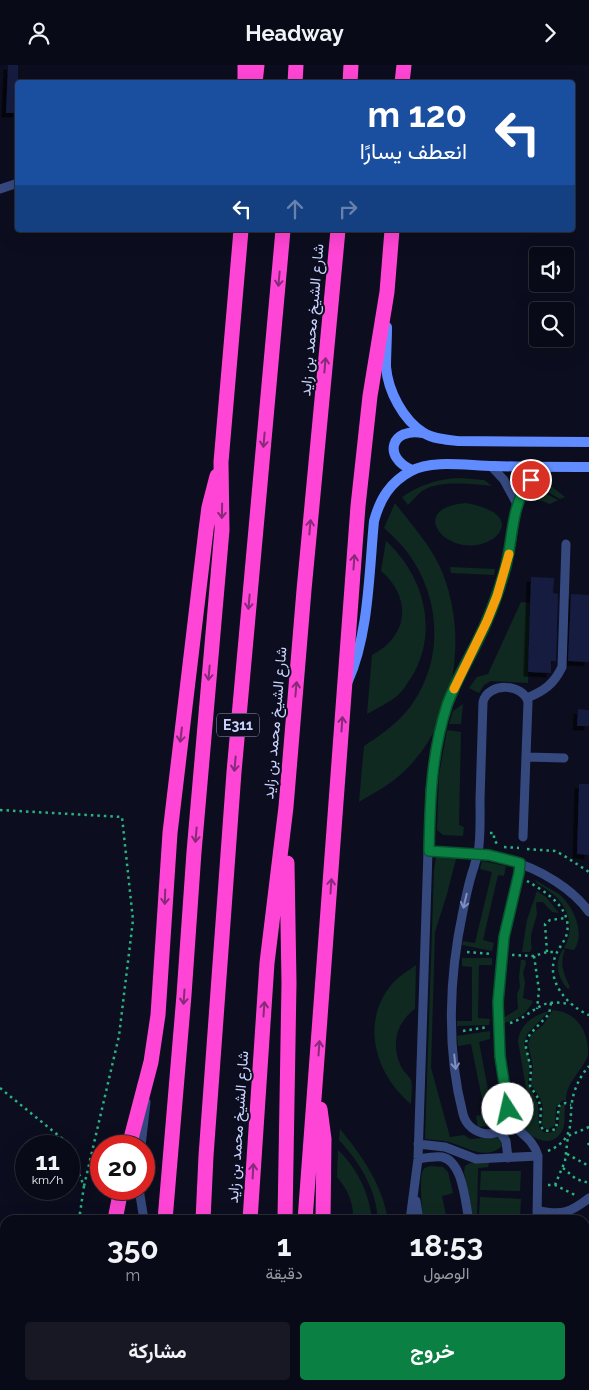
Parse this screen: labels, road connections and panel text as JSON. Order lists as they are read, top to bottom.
{
  "streets": {
    "highway": ["شارع الشيخ محمد بن زايد", "E311"]
  },
  "page": {
    "header": "Headway",
    "turn": ["120 m", "انعطف يسارًا"],
    "speed": "11 km/h",
    "limit": "20",
    "eta": [
      "18:53",
      "الوصول",
      "1",
      "دقيقة",
      "350",
      "m"
    ],
    "buttons": ["خروج", "مشاركة"]
  }
}
